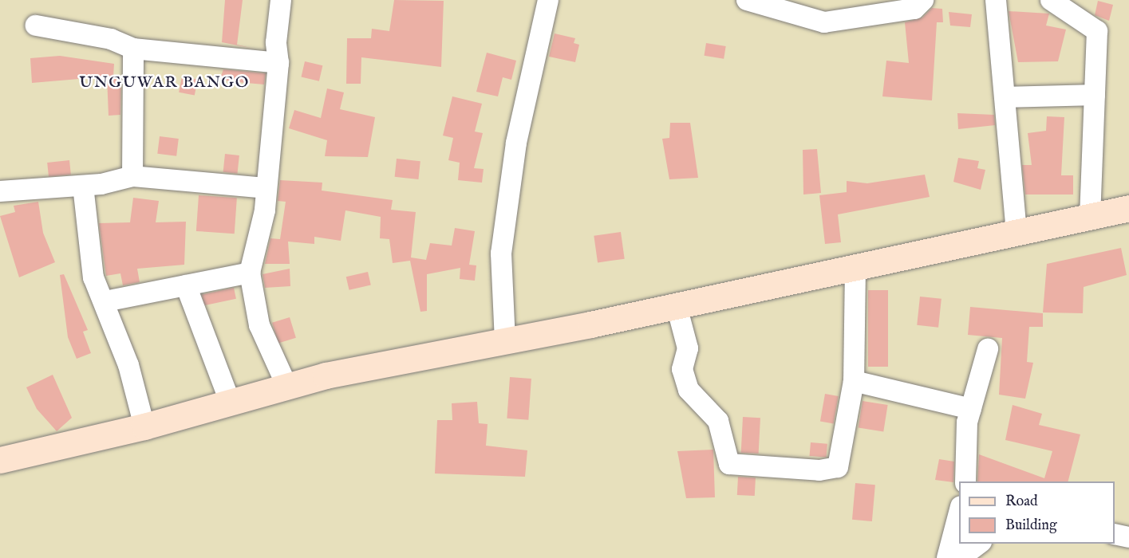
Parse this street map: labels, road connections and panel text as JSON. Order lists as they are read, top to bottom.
{
  "districts": ["UNGUWAR BANGO"],
  "legend": ["Road", "Building"]
}
